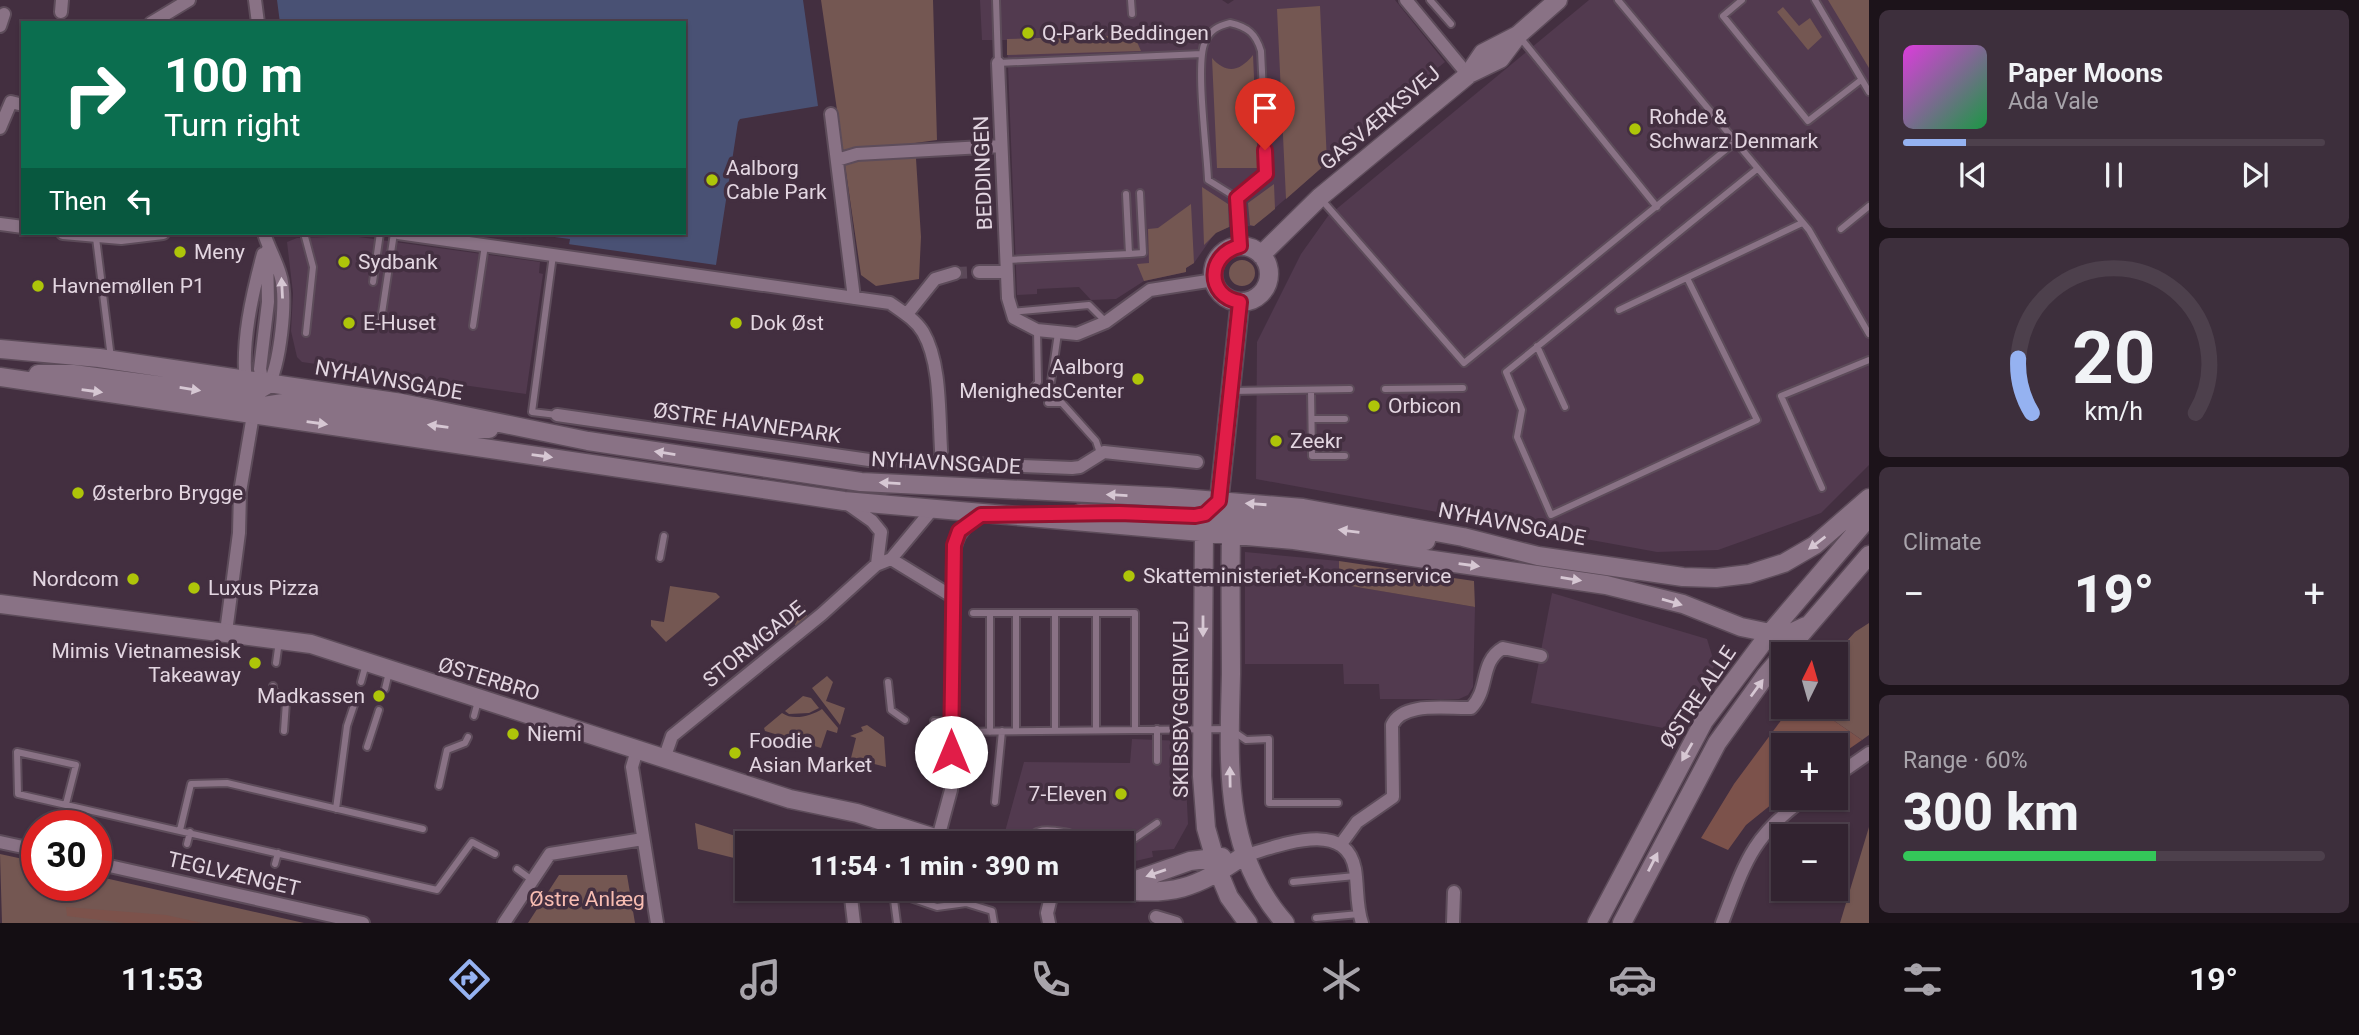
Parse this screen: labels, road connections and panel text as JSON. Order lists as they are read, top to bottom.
{
  "streets": {
    "street": [
      "GASVÆRKSVEJ",
      "BEDDINGEN",
      "NYHAVNSGADE",
      "ØSTRE HAVNEPARK",
      "STORMGADE",
      "ØSTERBRO",
      "ØSTRE ALLE",
      "SKIBSBYGGERIVEJ",
      "TEGLVÆNGET"
    ]
  },
  "crossings": [
    ["NYHAVNSGADE", "ØSTRE ALLE"],
    ["NYHAVNSGADE", "SKIBSBYGGERIVEJ"],
    ["STORMGADE", "ØSTERBRO"]
  ],
  "parks": ["Østre Anlæg"],
  "places": [
    "Q-Park Beddingen",
    "Rohde & Schwarz Denmark",
    "Aalborg Cable Park",
    "Meny",
    "Sydbank",
    "Havnemøllen P1",
    "E-Huset",
    "Dok Øst",
    "Aalborg MenighedsCenter",
    "Orbicon",
    "Zeekr",
    "Østerbro Brygge",
    "Skatteministeriet-Koncernservice",
    "Nordcom",
    "Luxus Pizza",
    "Mimis Vietnamesisk Takeaway",
    "Madkassen",
    "Niemi",
    "Foodie Asian Market",
    "7-Eleven"
  ],
  "north": "top",
  "page": {
    "turn": ["100 m", "Turn right"],
    "song": ["Paper Moons", "Ada Vale"],
    "then": "Then",
    "tile": [
      "Climate",
      ["Range · 60%", "300 km"]
    ],
    "heat": ["−", "19°", "+"],
    "map_buttons": ["+", "−"],
    "limit": "30",
    "trip": "11:54 · 1 min · 390 m",
    "tabs": ["11:53", "19°"],
    "gauge": ["20", "km/h"]
  }
}
